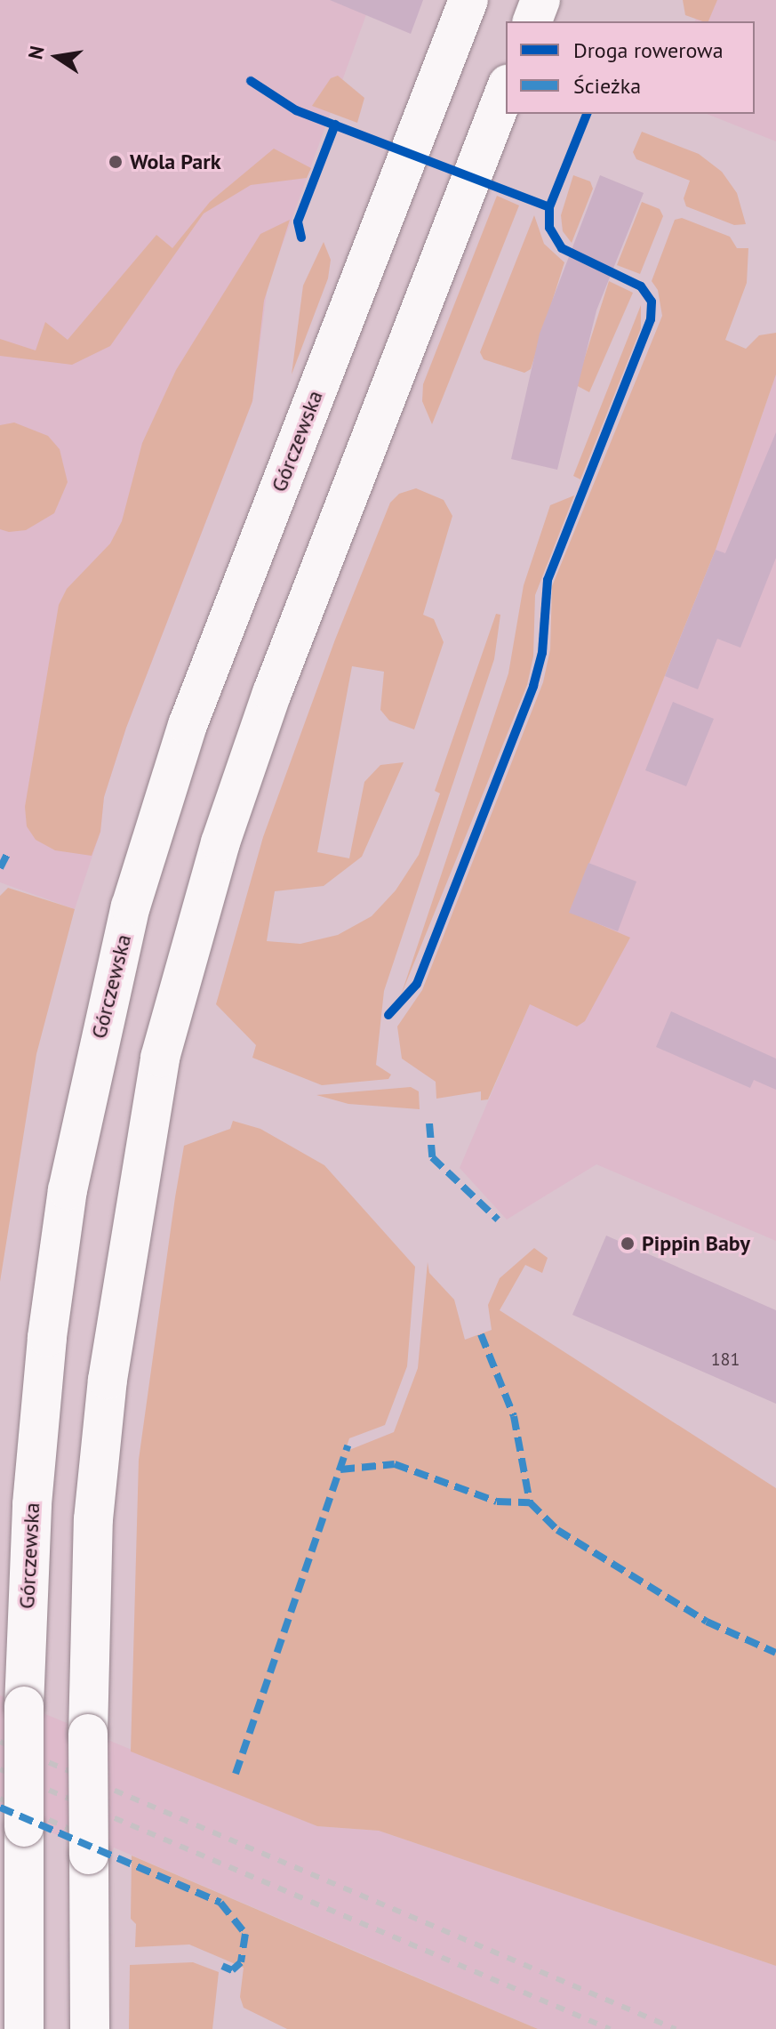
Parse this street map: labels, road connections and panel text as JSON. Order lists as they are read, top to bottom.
{
  "streets": {
    "main road": ["Górczewska"]
  },
  "places": ["Wola Park", "Pippin Baby"],
  "house_numbers": ["181"],
  "legend": ["Droga rowerowa", "Ścieżka"],
  "north": "left"
}
